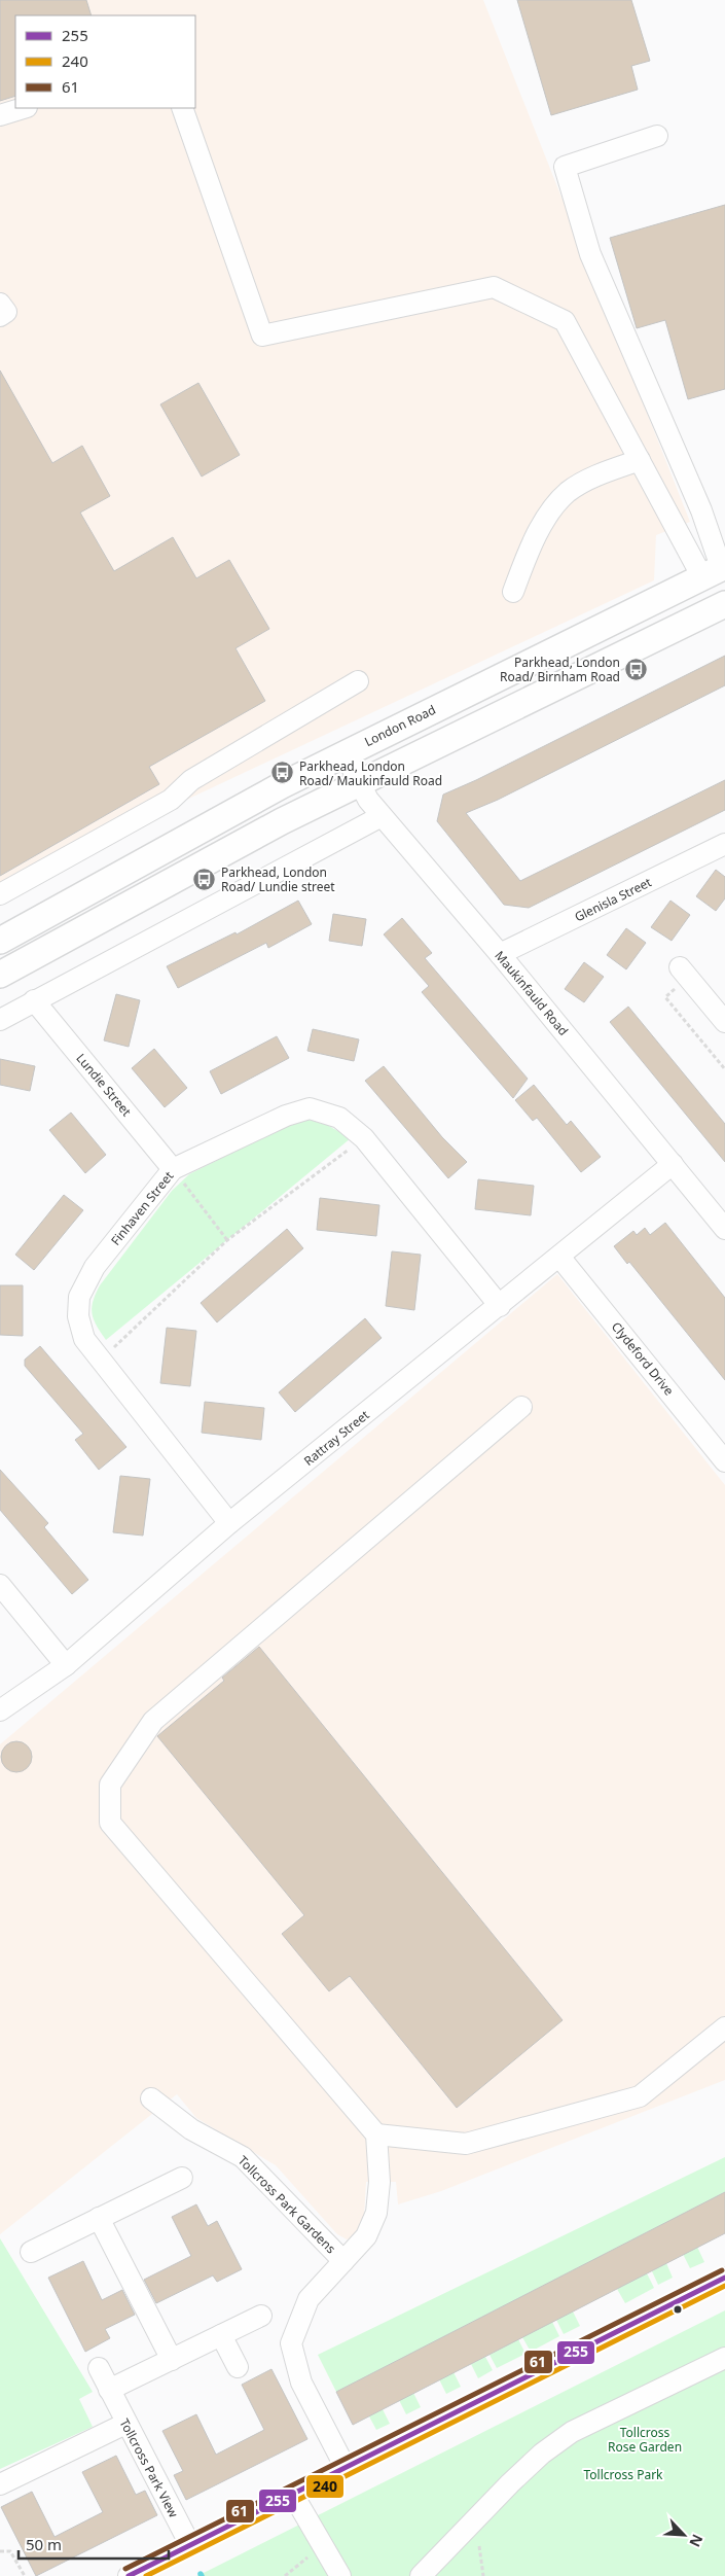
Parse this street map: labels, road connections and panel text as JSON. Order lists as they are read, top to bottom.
{
  "streets": {
    "main road": ["London Road"],
    "street": [
      "Glenisla Street",
      "Maukinfauld Road",
      "Lundie Street",
      "Finhaven Street",
      "Clydeford Drive",
      "Rattray Street",
      "Tollcross Park Gardens",
      "Tollcross Park View"
    ]
  },
  "crossings": [
    ["London Road", "Maukinfauld Road"],
    ["Glenisla Street", "Maukinfauld Road"],
    ["Maukinfauld Road", "Rattray Street"],
    ["Lundie Street", "Finhaven Street"],
    ["Finhaven Street", "Rattray Street"],
    ["Clydeford Drive", "Rattray Street"]
  ],
  "parks": ["Tollcross Rose Garden", "Tollcross Park"],
  "places": {
    "bus stop": ["Parkhead, London Road/ Birnham Road", "Parkhead, London Road/ Maukinfauld Road", "Parkhead, London Road/ Lundie street"]
  },
  "lines": ["transit line 61", "transit line 255", "transit line 240"],
  "legend": ["255", "240", "61"],
  "scale_bar": "50 m",
  "north": "bottom right"
}
